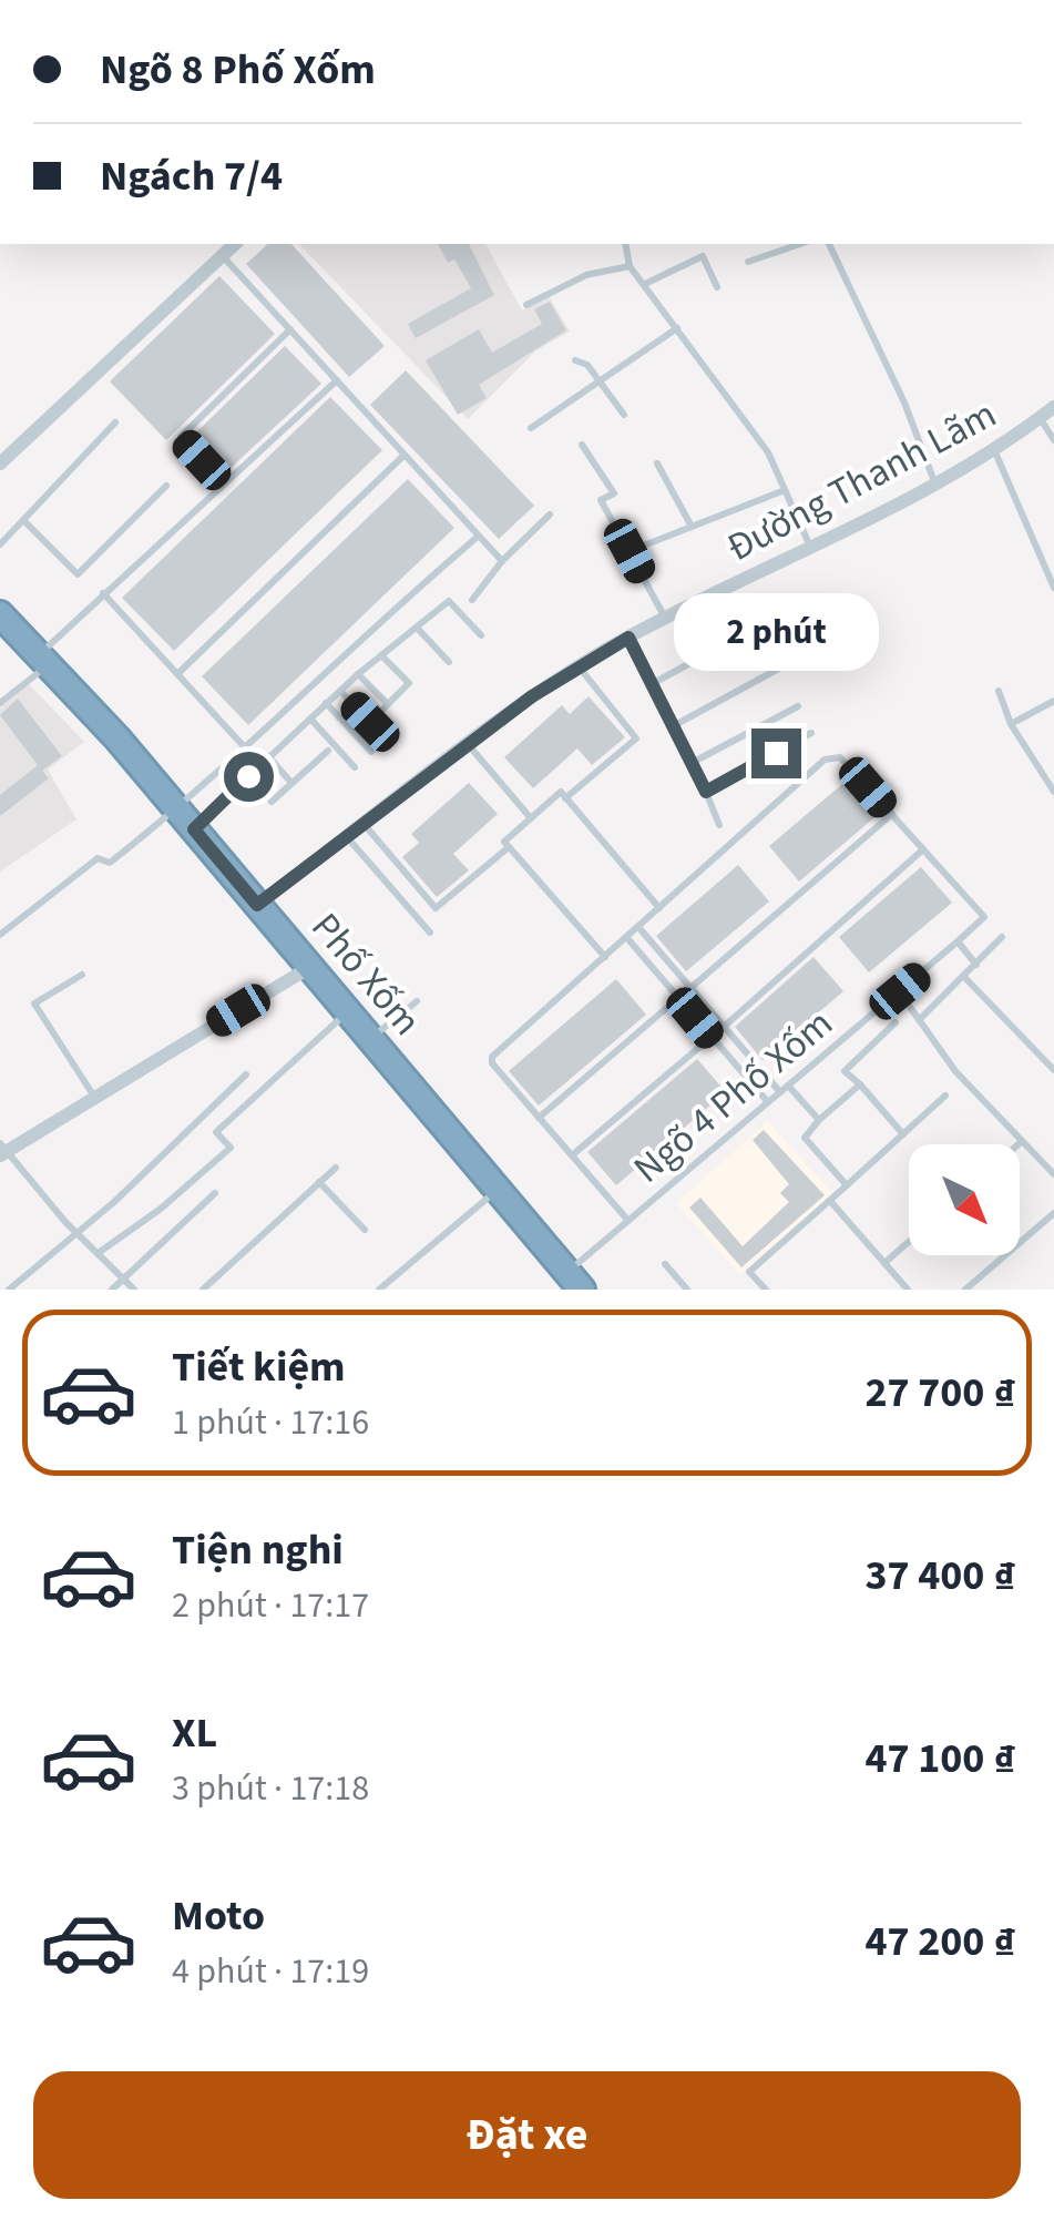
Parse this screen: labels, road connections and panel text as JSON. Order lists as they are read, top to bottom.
{
  "streets": {
    "highway": ["Phố Xốm"],
    "street": ["Đường Thanh Lãm"],
    "lane": ["Ngõ 4 Phố Xốm"]
  },
  "crossings": [
    ["Đường Thanh Lãm", "Phố Xốm"],
    ["Phố Xốm", "Ngõ 4 Phố Xốm"]
  ],
  "north": "bottom right",
  "page": {
    "banner": ["Ngõ 8 Phố Xốm", "Ngách 7/4"],
    "bubble": "2 phút",
    "list": [
      {
        "name": "Tiết kiệm",
        "note": "1 phút · 17:16",
        "value": "27 700 ₫"
      },
      {
        "name": "Tiện nghi",
        "note": "2 phút · 17:17",
        "value": "37 400 ₫"
      },
      {
        "name": "XL",
        "note": "3 phút · 17:18",
        "value": "47 100 ₫"
      },
      {
        "name": "Moto",
        "note": "4 phút · 17:19",
        "value": "47 200 ₫"
      }
    ],
    "buttons": "Đặt xe"
  }
}
